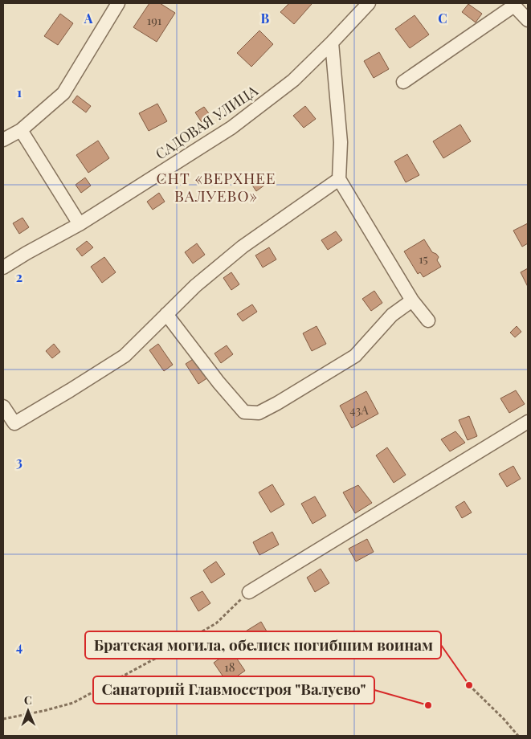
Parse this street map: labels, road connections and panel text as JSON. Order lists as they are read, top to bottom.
{
  "streets": {
    "street": ["САДОВАЯ УЛИЦА"]
  },
  "districts": ["СНТ «ВЕРХНЕЕ ВАЛУЕВО»"],
  "places": ["Братская могила, обелиск погибшим воинам", "Санаторий Главмосстроя \"Валуево\""],
  "house_numbers": [
    "191",
    "15",
    "43А",
    "18"
  ],
  "north": "top",
  "grid": {
    "columns": ["A", "B", "C"],
    "rows": [
      "1",
      "2",
      "3",
      "4"
    ]
  }
}
